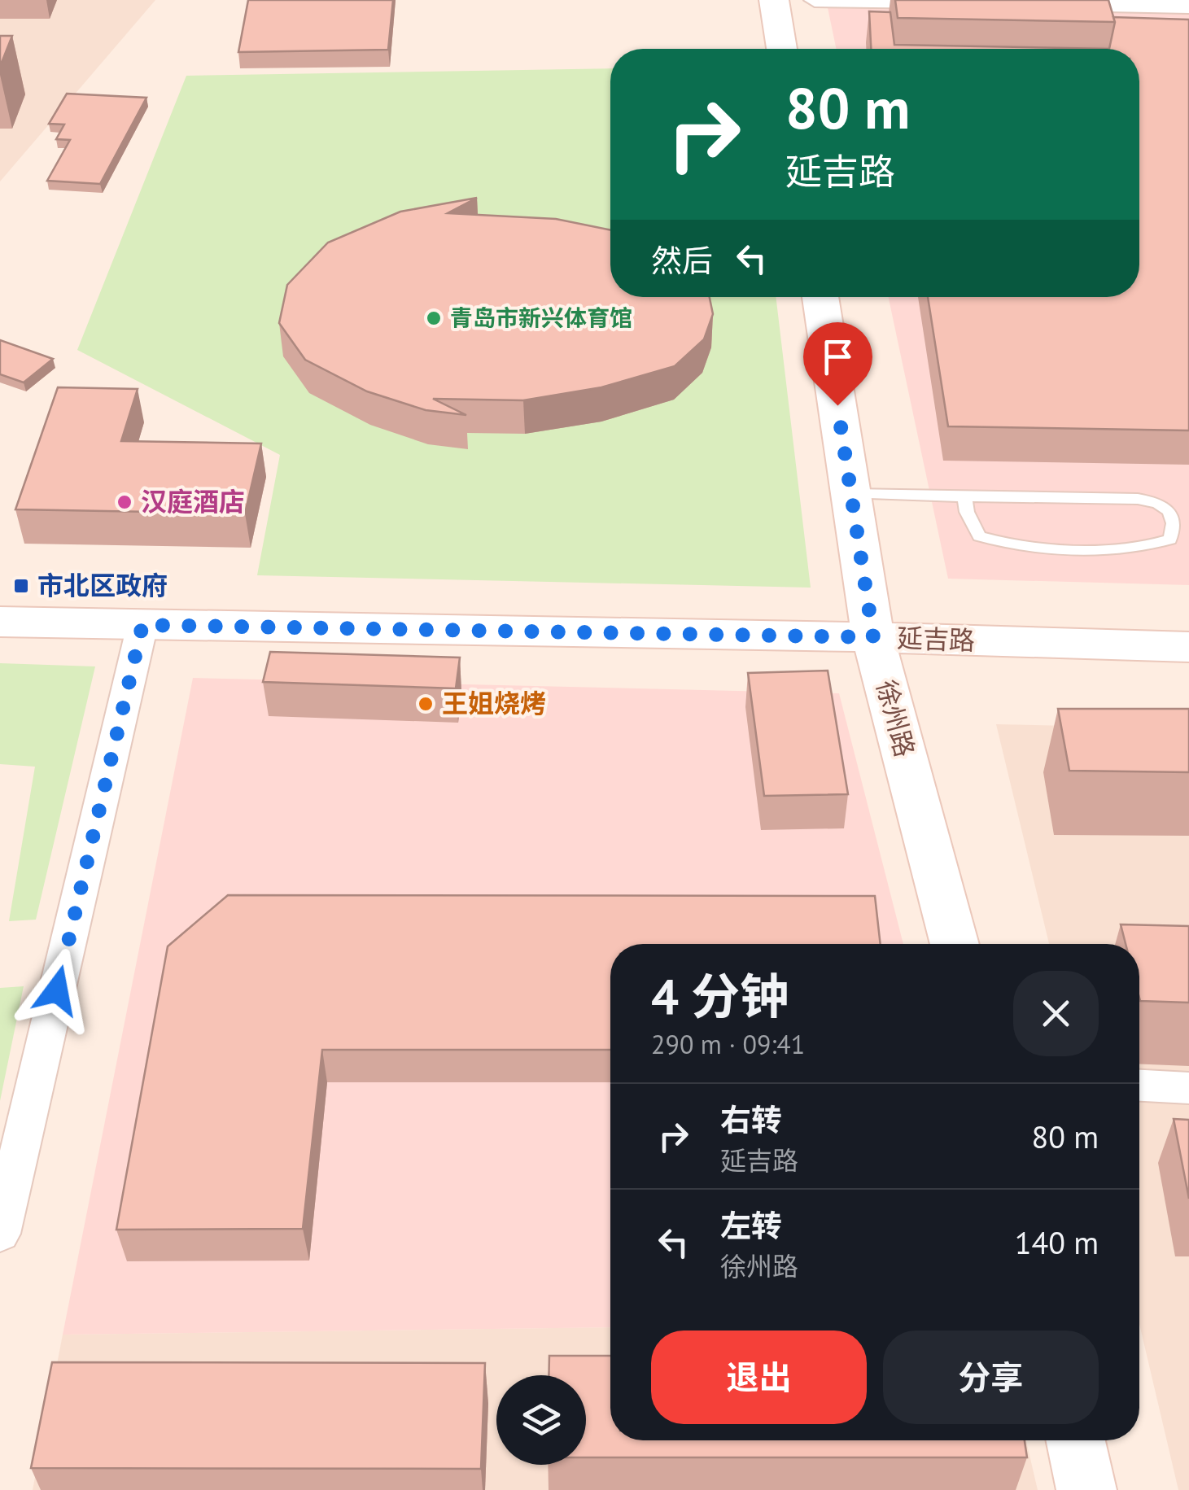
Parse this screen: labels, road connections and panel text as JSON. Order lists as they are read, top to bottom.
{
  "streets": {
    "street": ["延吉路", "徐州路"]
  },
  "crossings": [
    ["延吉路", "徐州路"]
  ],
  "places": {
    "other": ["青岛市新兴体育馆", "汉庭酒店", "王姐烧烤"],
    "transit": ["市北区政府"]
  },
  "page": {
    "turn": ["80 m", "延吉路"],
    "then": "然后",
    "heading": ["4 分钟", "290 m · 09:41"],
    "list": [
      {
        "name": "右转",
        "note": "延吉路",
        "value": "80 m"
      },
      {
        "name": "左转",
        "note": "徐州路",
        "value": "140 m"
      }
    ],
    "buttons": ["退出", "分享"]
  }
}
